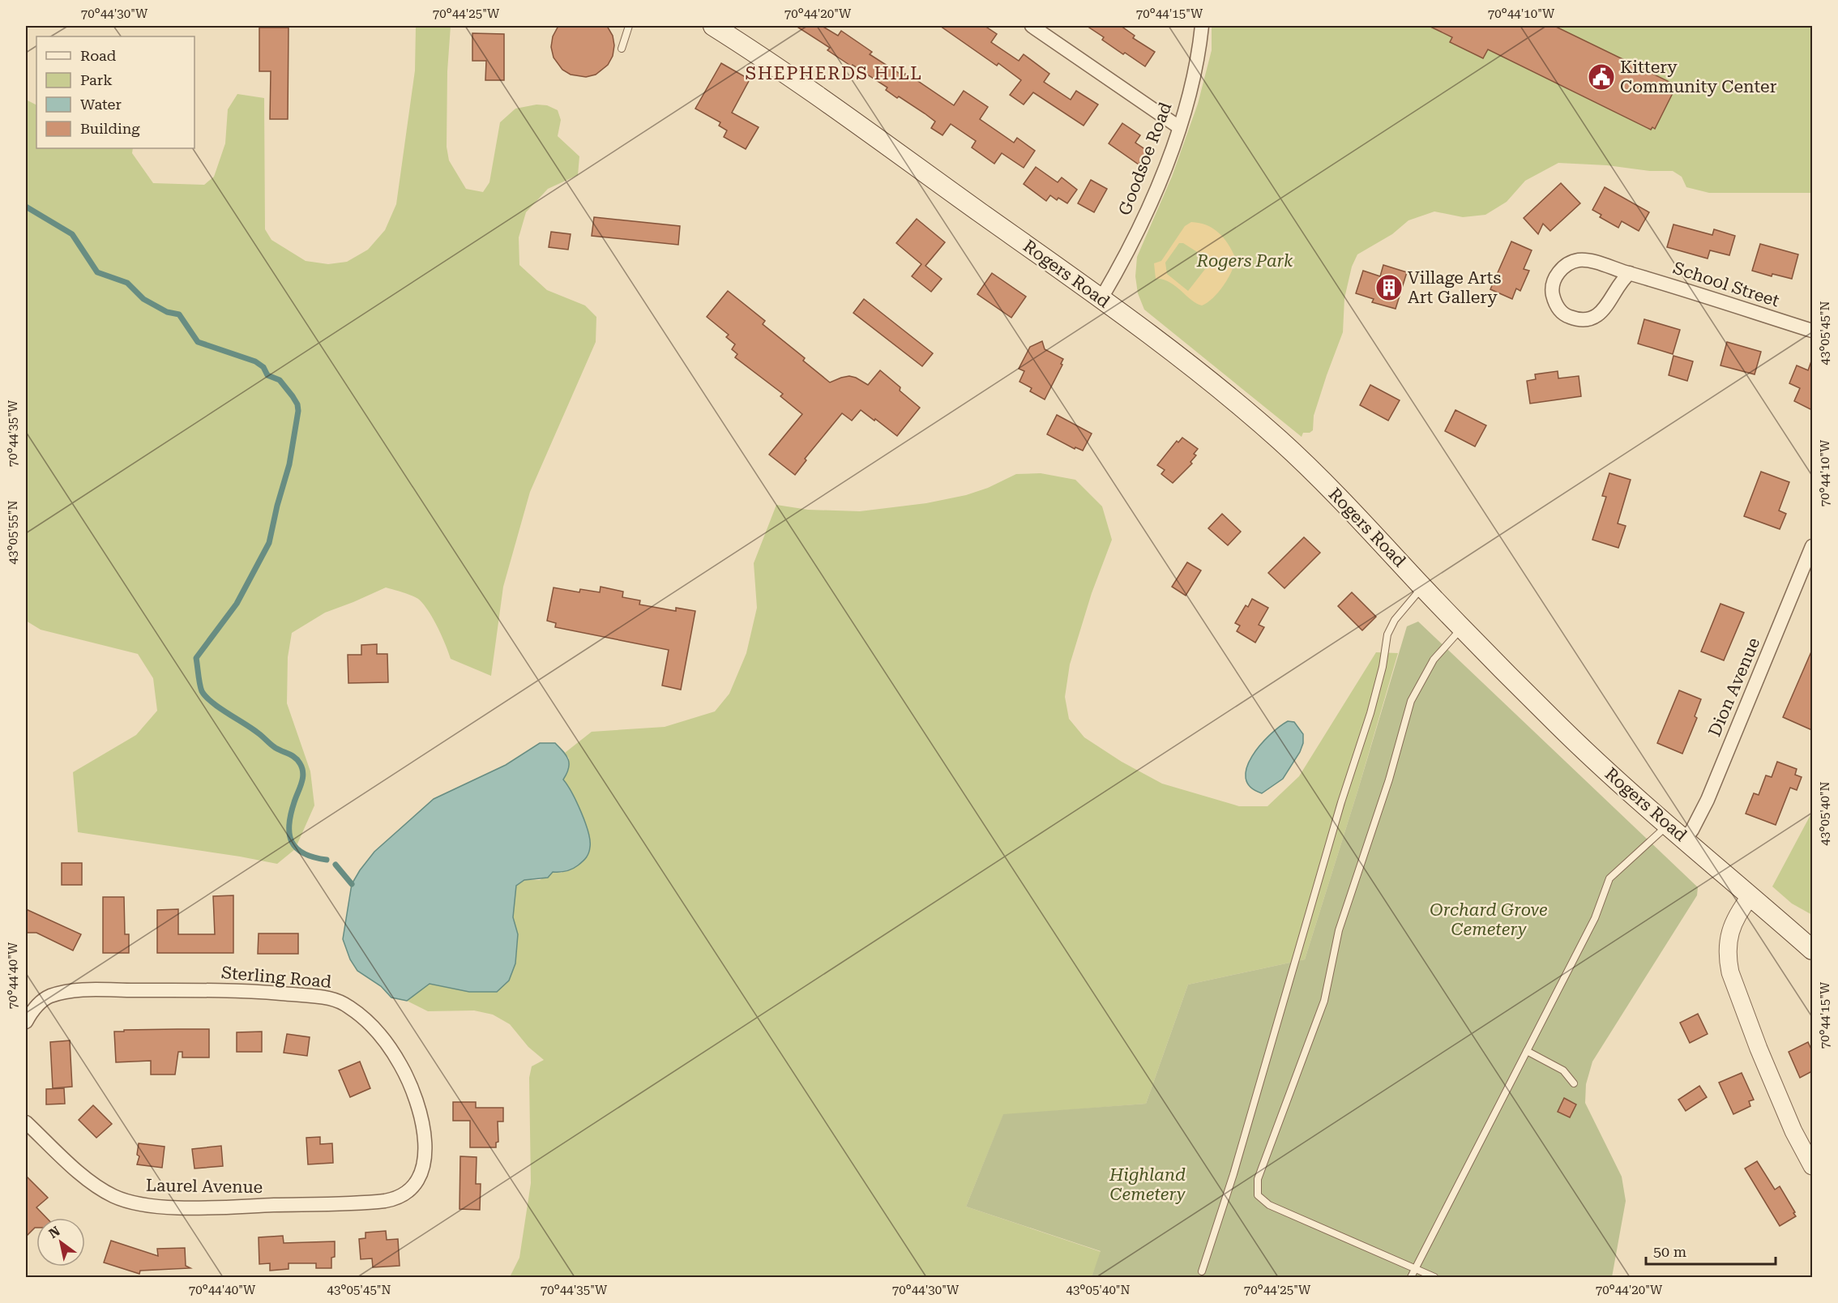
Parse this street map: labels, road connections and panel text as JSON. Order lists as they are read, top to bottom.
{
  "streets": {
    "main road": ["Rogers Road"],
    "street": [
      "Goodsoe Road",
      "School Street",
      "Dion Avenue",
      "Sterling Road",
      "Laurel Avenue"
    ]
  },
  "crossings": [
    ["Goodsoe Road", "Rogers Road"],
    ["Rogers Road", "Dion Avenue"],
    ["Sterling Road", "Laurel Avenue"]
  ],
  "districts": ["SHEPHERDS HILL"],
  "parks": ["Rogers Park", "Orchard Grove Cemetery", "Highland Cemetery"],
  "places": {
    "public building": ["Kittery Community Center"],
    "building": ["Village Arts Art Gallery"]
  },
  "legend": [
    "Road",
    "Park",
    "Water",
    "Building"
  ],
  "scale_bar": "50 m",
  "north": "top left",
  "coordinates": [
    "70°44'30\"W",
    "70°44'25\"W",
    "70°44'20\"W",
    "70°44'15\"W",
    "70°44'10\"W",
    "43°05'45\"N",
    "70°44'35\"W",
    "43°05'55\"N",
    "43°05'40\"N",
    "70°44'40\"W"
  ]
}
